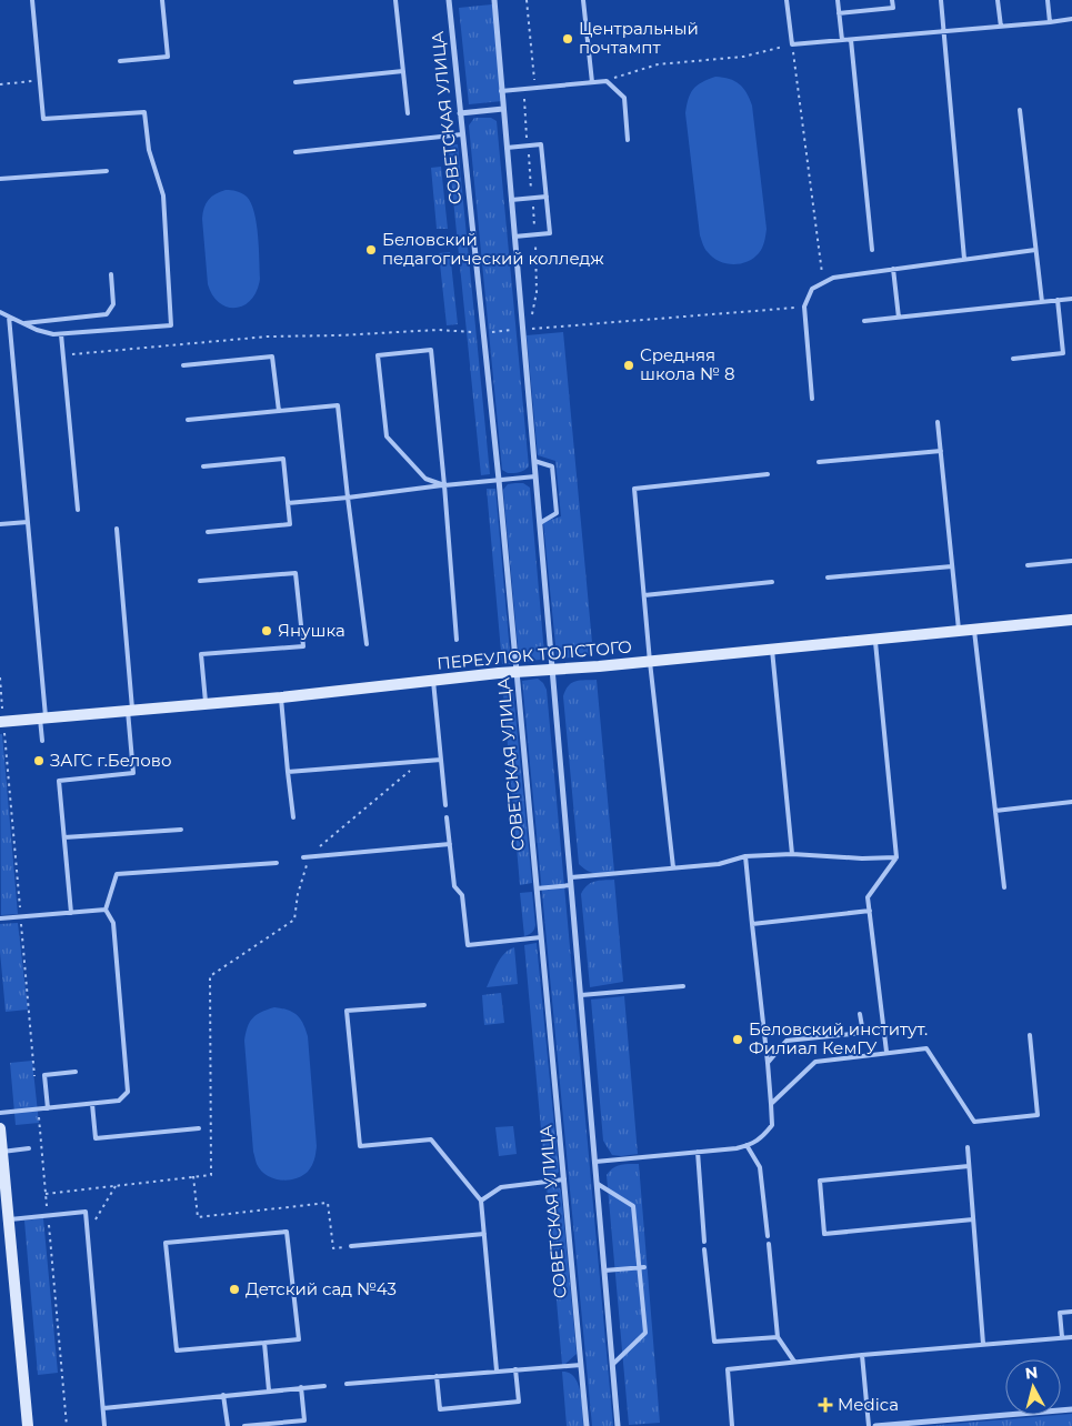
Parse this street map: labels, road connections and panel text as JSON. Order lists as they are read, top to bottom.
{
  "streets": {
    "street": ["СОВЕТСКАЯ УЛИЦА", "ПЕРЕУЛОК ТОЛСТОГО"]
  },
  "crossings": [
    ["СОВЕТСКАЯ УЛИЦА", "ПЕРЕУЛОК ТОЛСТОГО"]
  ],
  "places": {
    "other": [
      "Центральный почтампт",
      "Беловский педагогический колледж",
      "Средняя школа № 8",
      "Янушка",
      "ЗАГС г.Белово",
      "Беловский институт. Филиал КемГУ",
      "Детский сад №43"
    ],
    "health": ["Mеdica"]
  },
  "north": "top"
}
